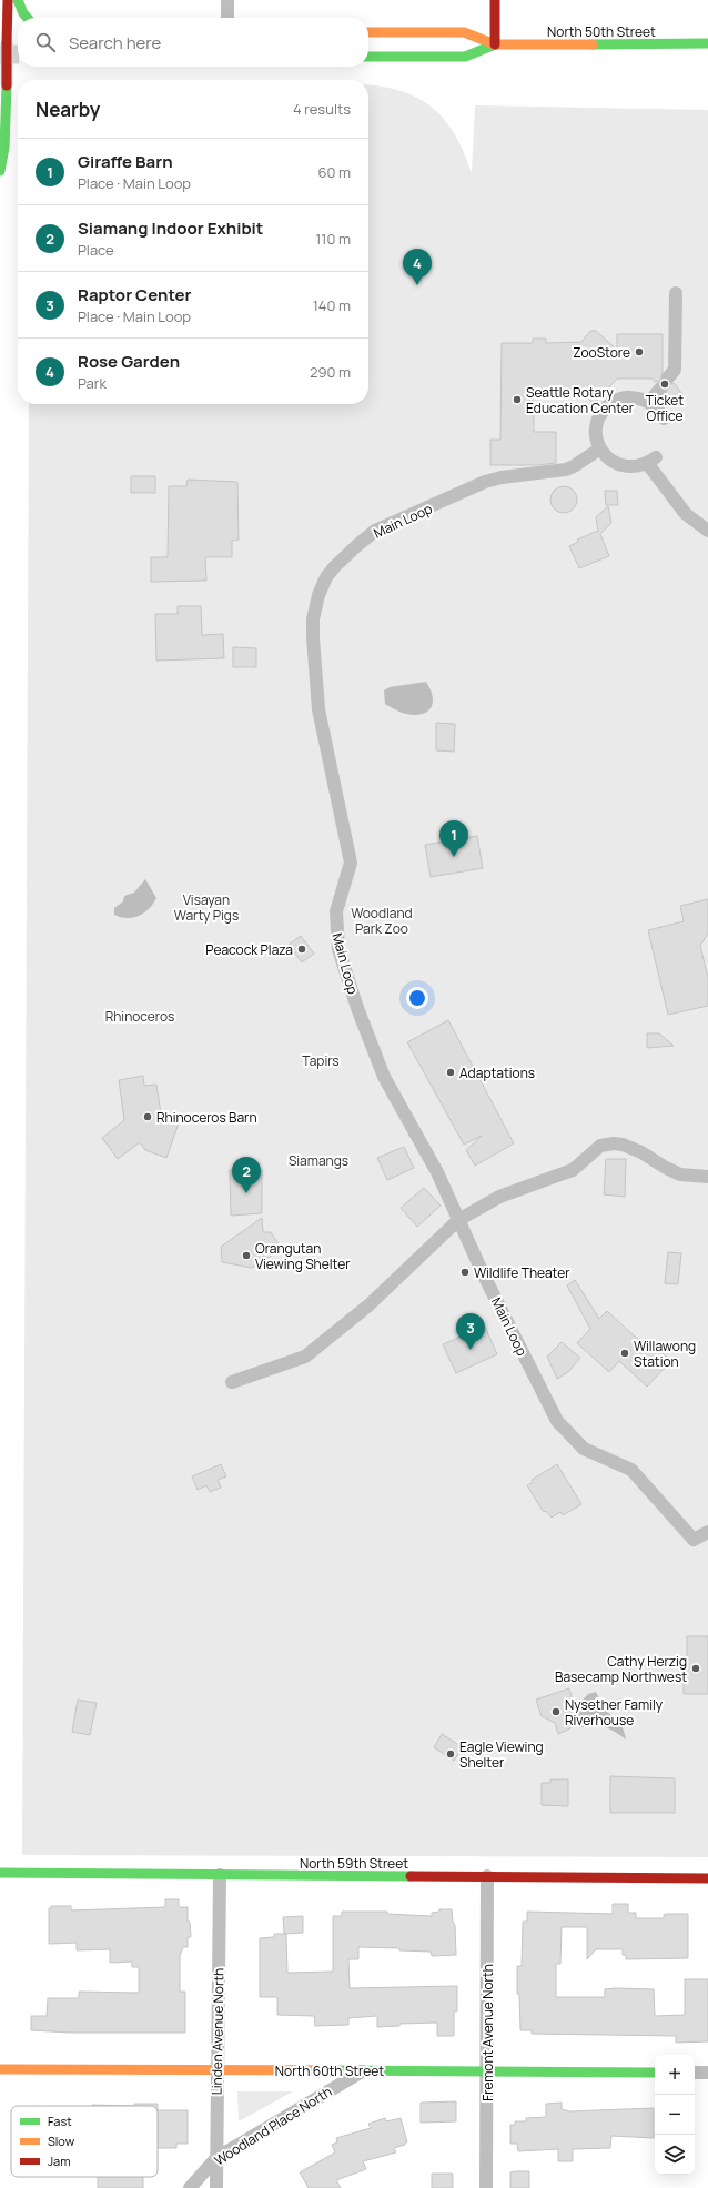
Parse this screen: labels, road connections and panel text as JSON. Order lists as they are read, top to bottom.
{
  "streets": {
    "main road": ["North 50th Street", "North 59th Street", "North 60th Street"],
    "street": [
      "Main Loop",
      "Linden Avenue North",
      "Fremont Avenue North",
      "Woodland Place North"
    ]
  },
  "crossings": [
    ["North 59th Street", "Linden Avenue North"],
    ["North 59th Street", "Fremont Avenue North"],
    ["Linden Avenue North", "North 60th Street"],
    ["Linden Avenue North", "Woodland Place North"],
    ["Fremont Avenue North", "North 60th Street"],
    ["North 60th Street", "Woodland Place North"]
  ],
  "parks": [
    "Visayan Warty Pigs",
    "Woodland Park Zoo",
    "Rhinoceros",
    "Tapirs",
    "Siamangs"
  ],
  "places": [
    "ZooStore",
    "Ticket Office",
    "Seattle Rotary Education Center",
    "Peacock Plaza",
    "Adaptations",
    "Rhinoceros Barn",
    "Orangutan Viewing Shelter",
    "Wildlife Theater",
    "Willawong Station",
    "Cathy Herzig Basecamp Northwest",
    "Nysether Family Riverhouse",
    "Eagle Viewing Shelter"
  ],
  "legend": ["Fast", "Slow", "Jam"],
  "page": {
    "search": "Search here",
    "heading": ["Nearby", "4 results"],
    "list": [
      {
        "mark": "1",
        "name": "Giraffe Barn",
        "note": "Place · Main Loop",
        "value": "60 m"
      },
      {
        "mark": "2",
        "name": "Siamang Indoor Exhibit",
        "note": "Place",
        "value": "110 m"
      },
      {
        "mark": "3",
        "name": "Raptor Center",
        "note": "Place · Main Loop",
        "value": "140 m"
      },
      {
        "mark": "4",
        "name": "Rose Garden",
        "note": "Park",
        "value": "290 m"
      }
    ],
    "pins": [
      "4",
      "1",
      "2",
      "3"
    ],
    "map_buttons": ["+", "−"]
  }
}
